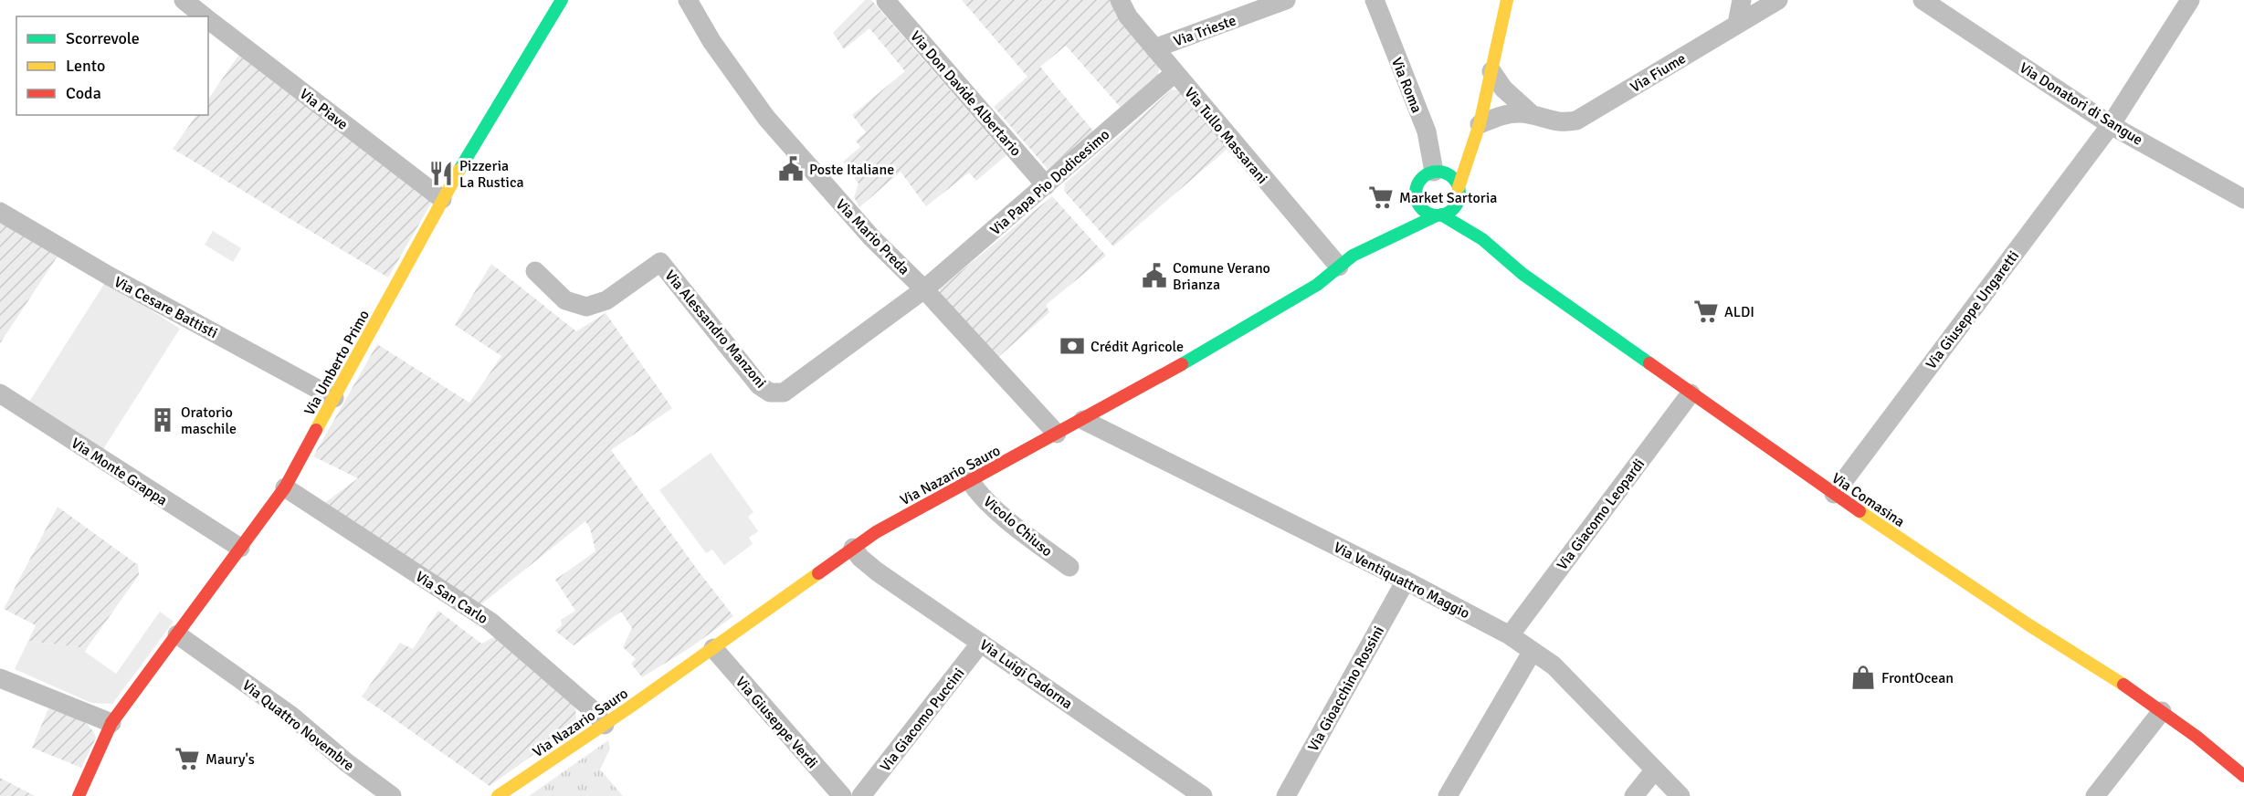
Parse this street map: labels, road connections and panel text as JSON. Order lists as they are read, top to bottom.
{
  "streets": {
    "street": [
      "Via Trieste",
      "Via Fiume",
      "Via Roma",
      "Via Don Davide Albertario",
      "Via Donatori di Sangue",
      "Via Piave",
      "Via Tullo Massarani",
      "Via Papa Pio Dodicesimo",
      "Via Mario Preda",
      "Via Cesare Battisti",
      "Via Giuseppe Ungaretti",
      "Via Alessandro Manzoni",
      "Via Umberto Primo",
      "Via Monte Grappa",
      "Via Nazario Sauro",
      "Via Comasina",
      "Via Giacomo Leopardi",
      "Vicolo Chiuso",
      "Via Ventiquattro Maggio",
      "Via San Carlo",
      "Via Luigi Cadorna",
      "Via Gioacchino Rossini",
      "Via Giacomo Puccini",
      "Via Giuseppe Verdi",
      "Via Quattro Novembre"
    ]
  },
  "crossings": [
    ["Via Trieste", "Via Tullo Massarani"],
    ["Via Roma", "Via Nazario Sauro"],
    ["Via Roma", "Via Comasina"],
    ["Via Don Davide Albertario", "Via Papa Pio Dodicesimo"],
    ["Via Donatori di Sangue", "Via Giuseppe Ungaretti"],
    ["Via Piave", "Via Umberto Primo"],
    ["Via Tullo Massarani", "Via Papa Pio Dodicesimo"],
    ["Via Tullo Massarani", "Via Nazario Sauro"],
    ["Via Papa Pio Dodicesimo", "Via Mario Preda"],
    ["Via Papa Pio Dodicesimo", "Via Alessandro Manzoni"],
    ["Via Mario Preda", "Via Alessandro Manzoni"],
    ["Via Mario Preda", "Via Nazario Sauro"],
    ["Via Cesare Battisti", "Via Umberto Primo"],
    ["Via Giuseppe Ungaretti", "Via Comasina"],
    ["Via Umberto Primo", "Via Monte Grappa"],
    ["Via Umberto Primo", "Via San Carlo"],
    ["Via Umberto Primo", "Via Quattro Novembre"],
    ["Via Nazario Sauro", "Via Comasina"],
    ["Via Nazario Sauro", "Vicolo Chiuso"],
    ["Via Nazario Sauro", "Via Ventiquattro Maggio"],
    ["Via Nazario Sauro", "Via San Carlo"],
    ["Via Nazario Sauro", "Via Luigi Cadorna"],
    ["Via Nazario Sauro", "Via Giuseppe Verdi"],
    ["Via Comasina", "Via Giacomo Leopardi"],
    ["Via Giacomo Leopardi", "Via Ventiquattro Maggio"],
    ["Via Ventiquattro Maggio", "Via Gioacchino Rossini"],
    ["Via Luigi Cadorna", "Via Giacomo Puccini"]
  ],
  "places": {
    "public building": ["Poste Italiane", "Comune Verano Brianza"],
    "restaurant": ["Pizzeria La Rustica"],
    "supermarket": ["Market Sartoria", "ALDI", "Maury's"],
    "bank": ["Crédit Agricole"],
    "building": ["Oratorio maschile"],
    "shop": ["FrontOcean"]
  },
  "legend": ["Scorrevole", "Lento", "Coda"]
}
